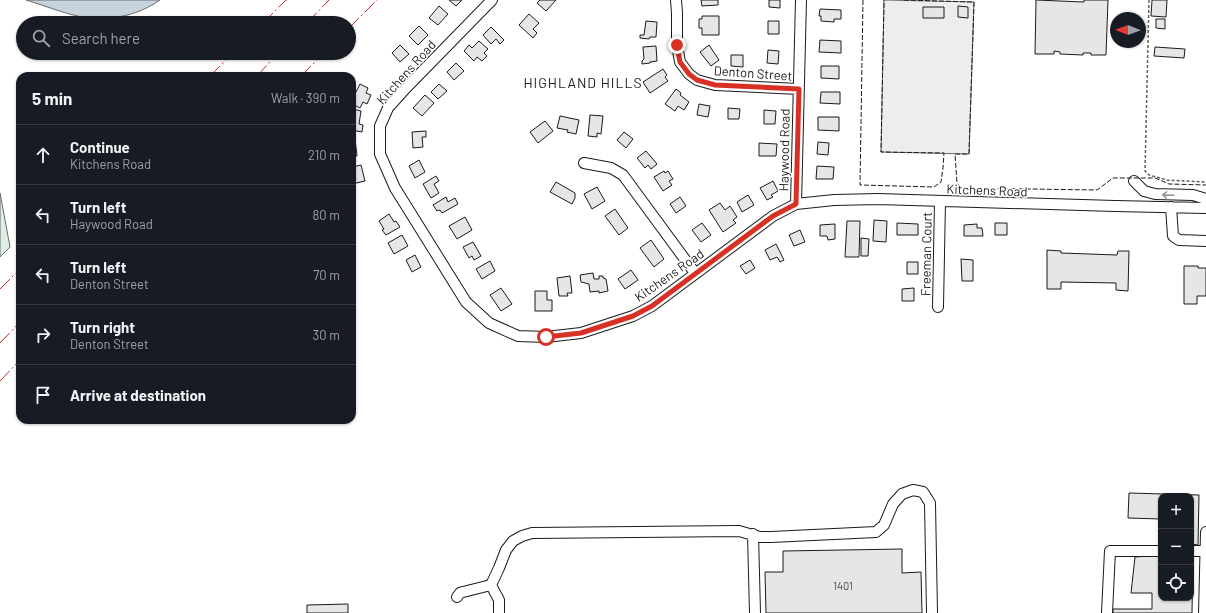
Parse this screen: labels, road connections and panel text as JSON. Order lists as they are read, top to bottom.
{
  "streets": {
    "street": [
      "Kitchens Road",
      "Denton Street",
      "Haywood Road",
      "Freeman Court"
    ]
  },
  "crossings": [
    ["Kitchens Road", "Haywood Road"],
    ["Kitchens Road", "Freeman Court"],
    ["Denton Street", "Haywood Road"]
  ],
  "districts": ["HIGHLAND HILLS"],
  "house_numbers": ["1401"],
  "north": "left",
  "page": {
    "search": "Search here",
    "heading": ["5 min", "Walk · 390 m"],
    "list": [
      ["Continue", "Kitchens Road", "210 m"],
      ["Turn left", "Haywood Road", "80 m"],
      ["Turn left", "Denton Street", "70 m"],
      ["Turn right", "Denton Street", "30 m"],
      "Arrive at destination"
    ],
    "map_buttons": ["+", "−"]
  }
}
